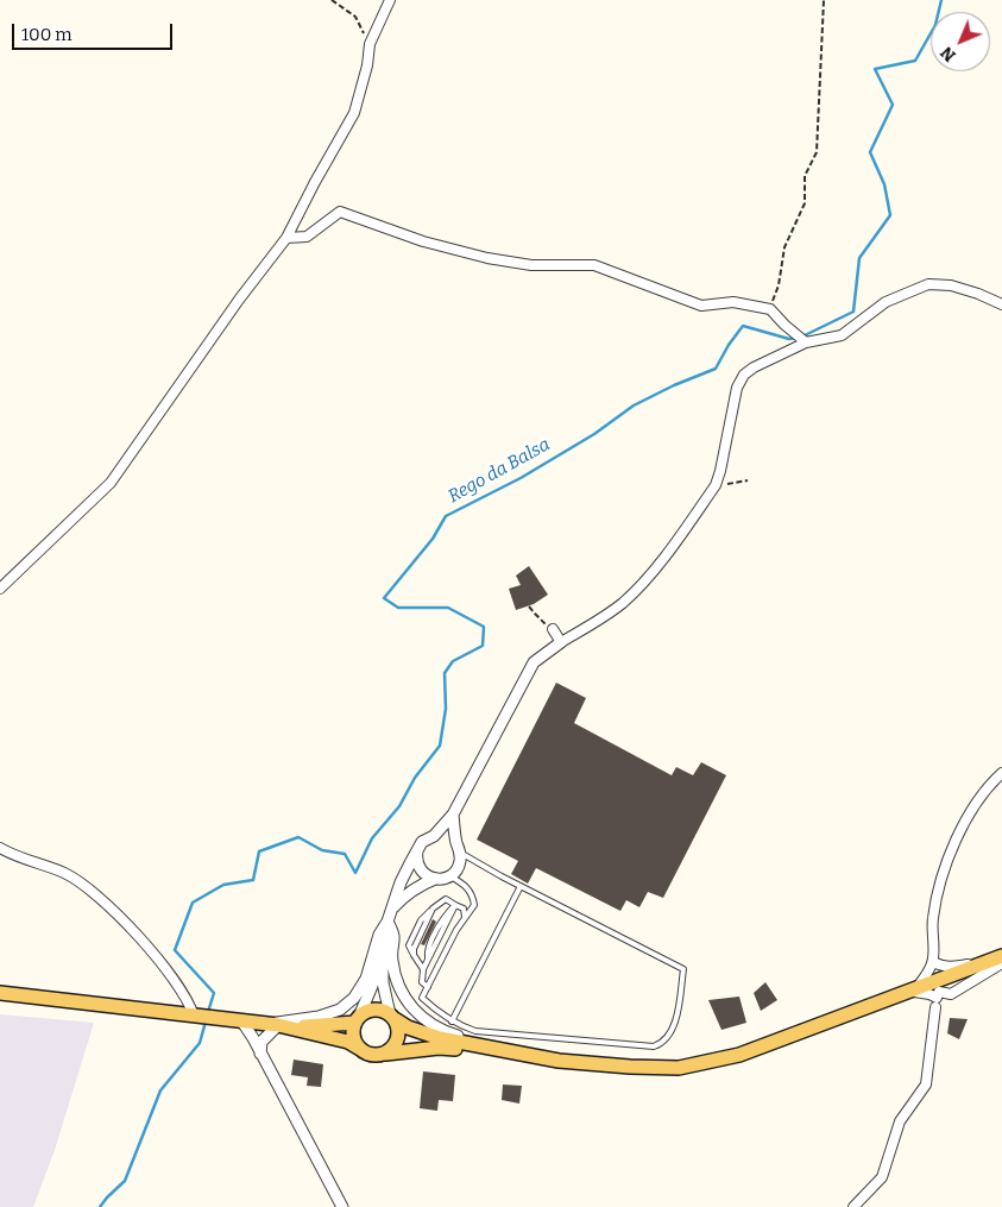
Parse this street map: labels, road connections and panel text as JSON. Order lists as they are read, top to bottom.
{
  "water": ["Rego da Balsa"],
  "scale_bar": "100 m",
  "north": "bottom left"
}
